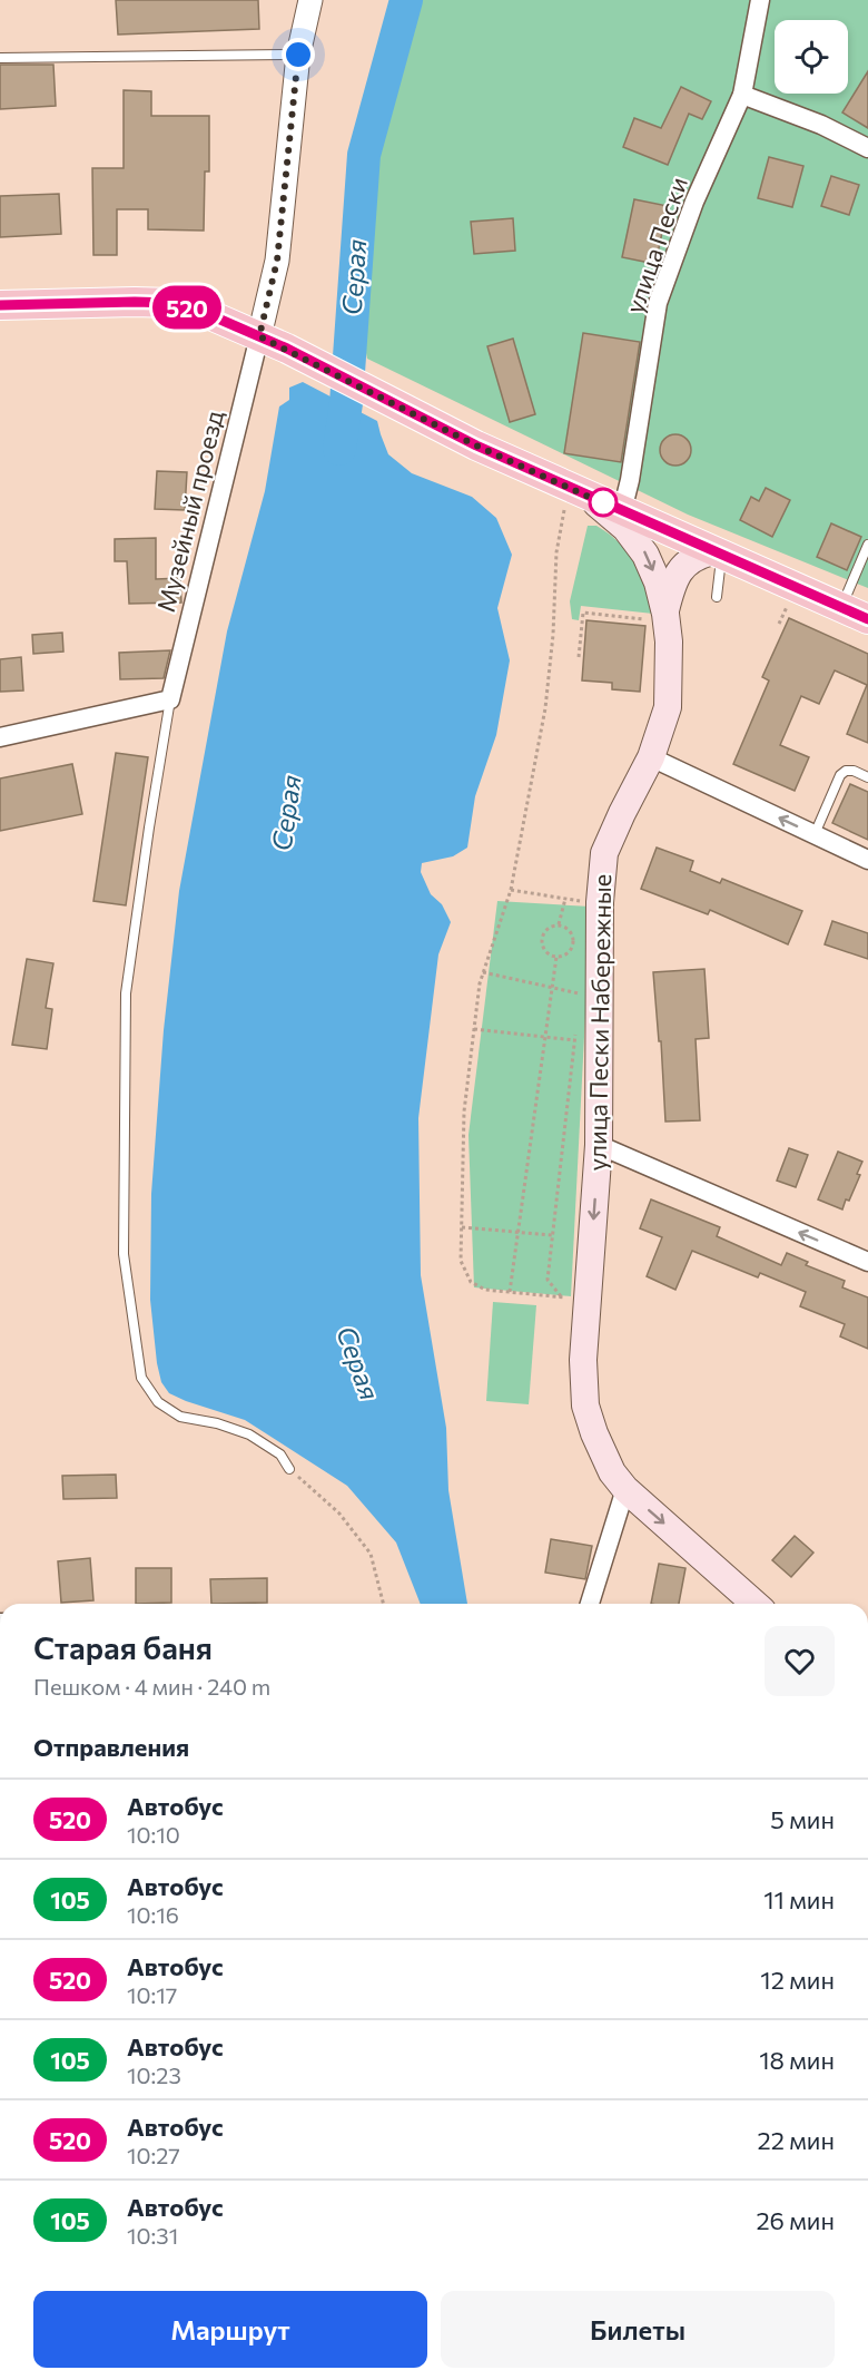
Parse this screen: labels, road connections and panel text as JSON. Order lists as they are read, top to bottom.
{
  "streets": {
    "main road": ["улица Пески Набережные"],
    "street": ["улица Пески", "Музейный проезд"]
  },
  "water": ["Серая"],
  "lines": ["bus line 520"],
  "page": {
    "on_map": "520",
    "heading": [
      ["Старая баня", "Пешком · 4 мин · 240 m"],
      "Отправления"
    ],
    "list": [
      {
        "mark": "520",
        "name": "Автобус",
        "note": "10:10",
        "value": "5 мин"
      },
      {
        "mark": "105",
        "name": "Автобус",
        "note": "10:16",
        "value": "11 мин"
      },
      {
        "mark": "520",
        "name": "Автобус",
        "note": "10:17",
        "value": "12 мин"
      },
      {
        "mark": "105",
        "name": "Автобус",
        "note": "10:23",
        "value": "18 мин"
      },
      {
        "mark": "520",
        "name": "Автобус",
        "note": "10:27",
        "value": "22 мин"
      },
      {
        "mark": "105",
        "name": "Автобус",
        "note": "10:31",
        "value": "26 мин"
      }
    ],
    "buttons": ["Маршрут", "Билеты"]
  }
}
